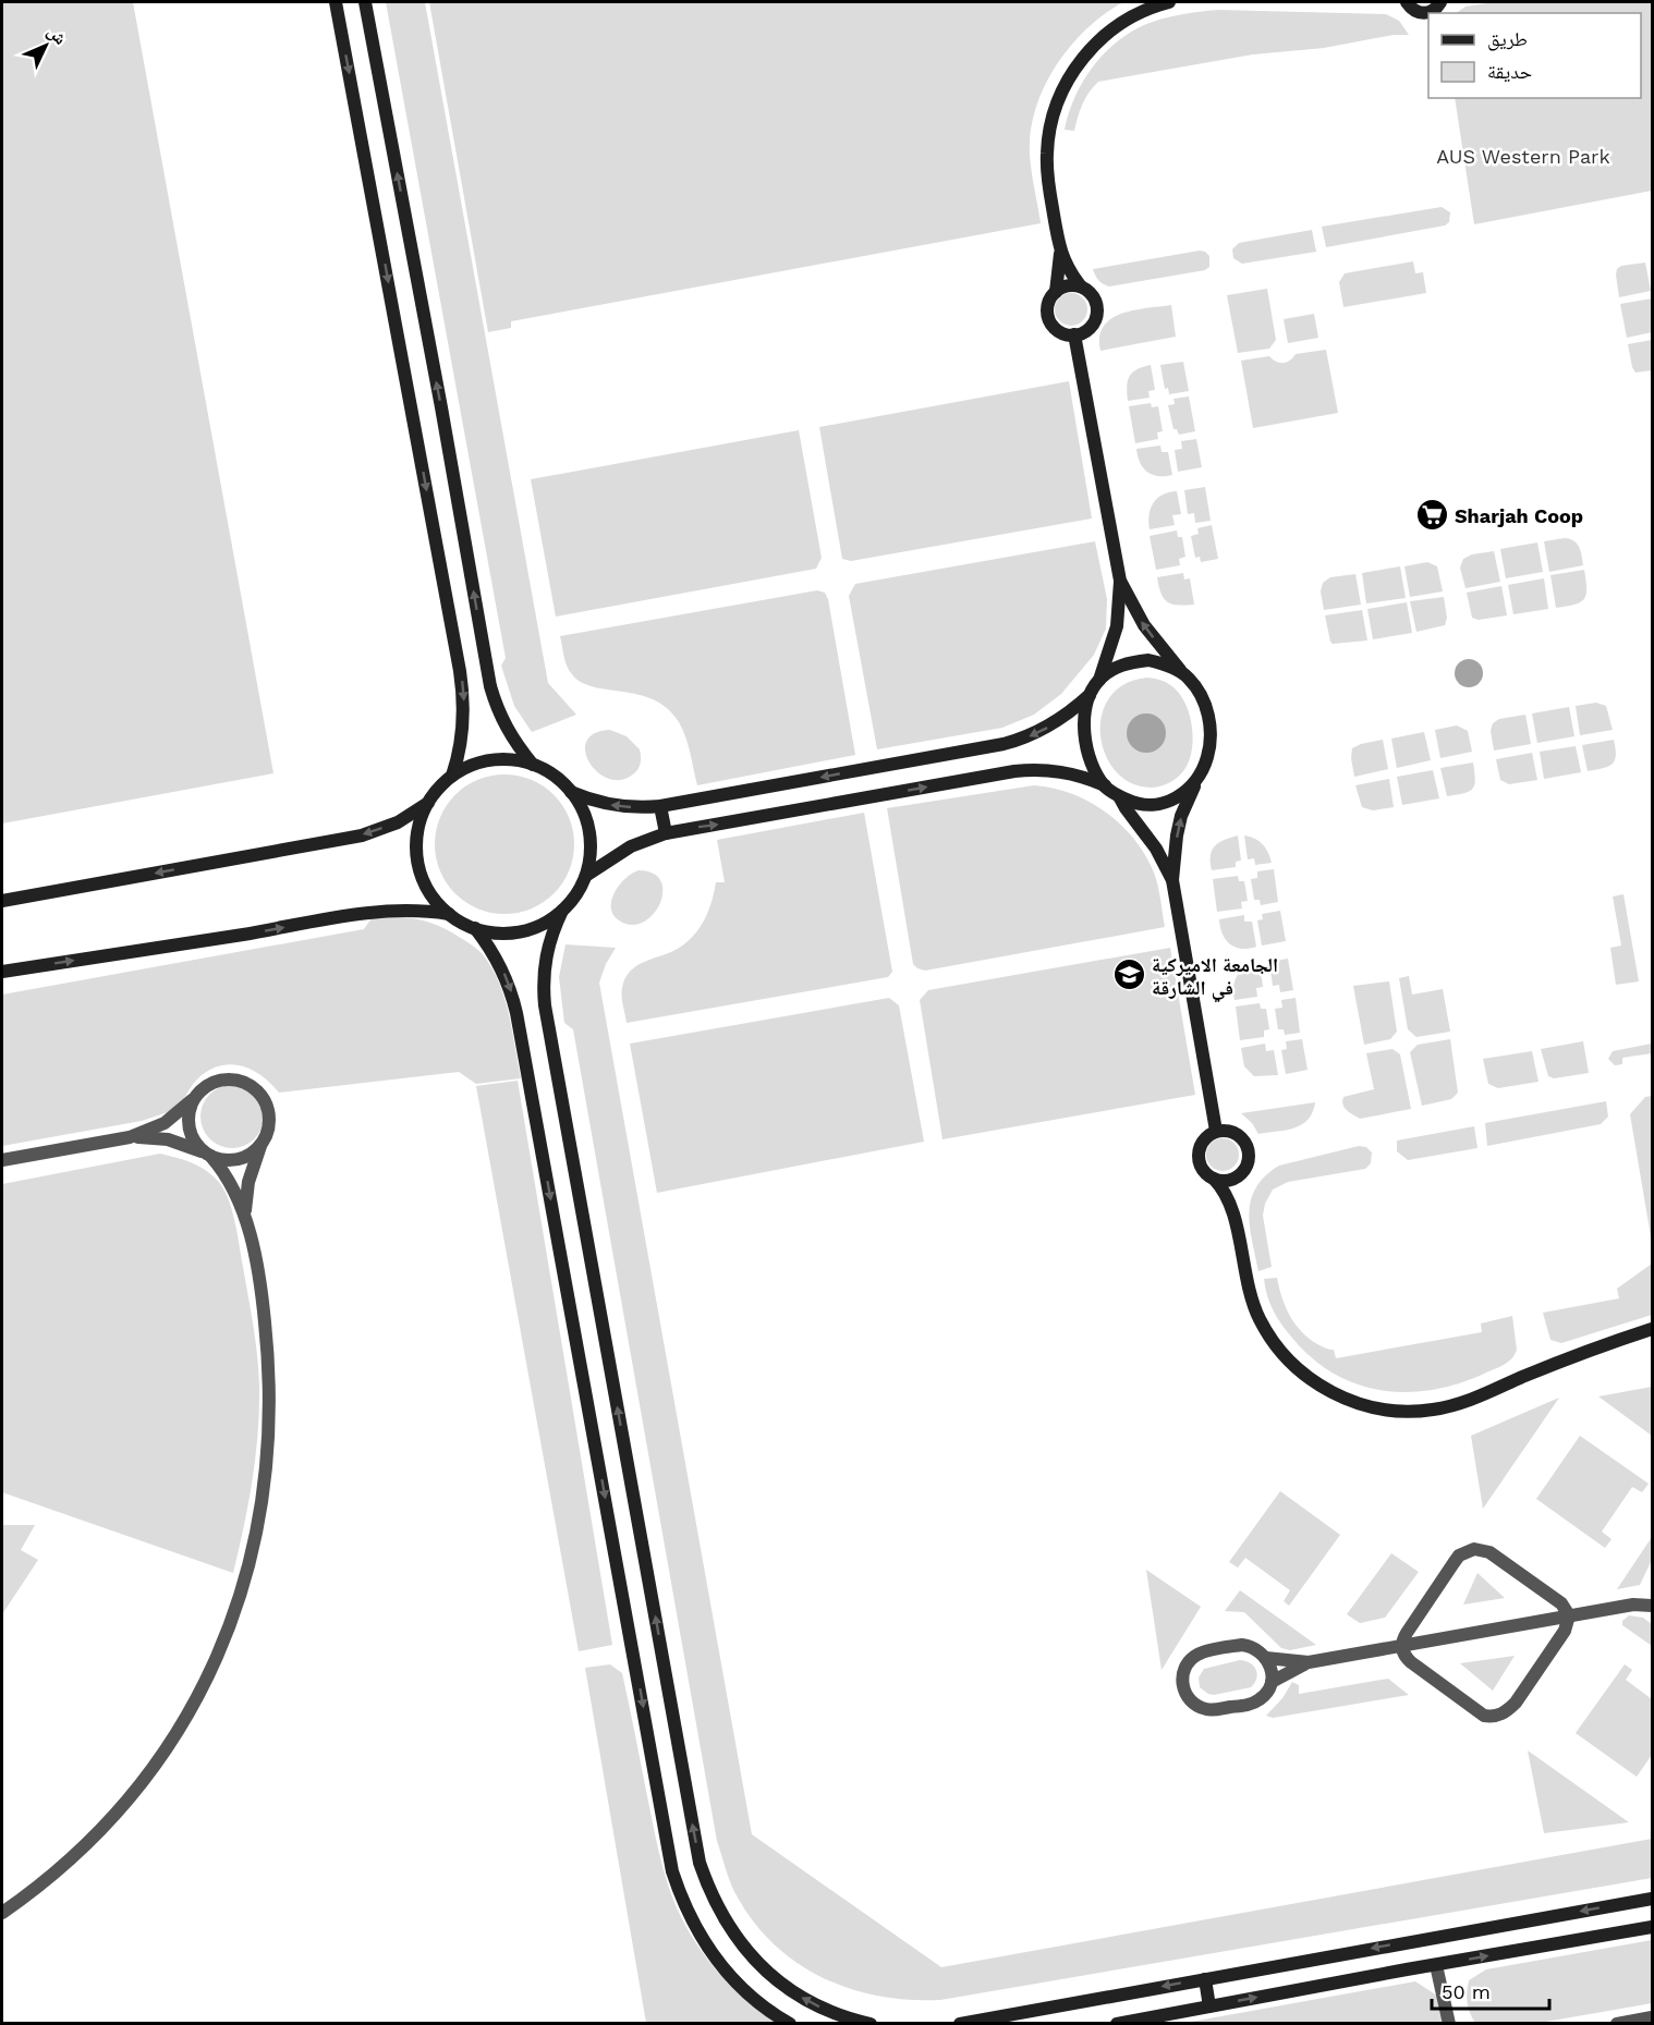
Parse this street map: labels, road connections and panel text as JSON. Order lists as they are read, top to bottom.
{
  "parks": ["AUS Western Park"],
  "places": {
    "supermarket": ["Sharjah Coop"],
    "school or university": ["الجامعة الاميركية في الشارقة"]
  },
  "legend": ["طريق", "حديقة"],
  "scale_bar": "50 m",
  "north": "top right"
}
